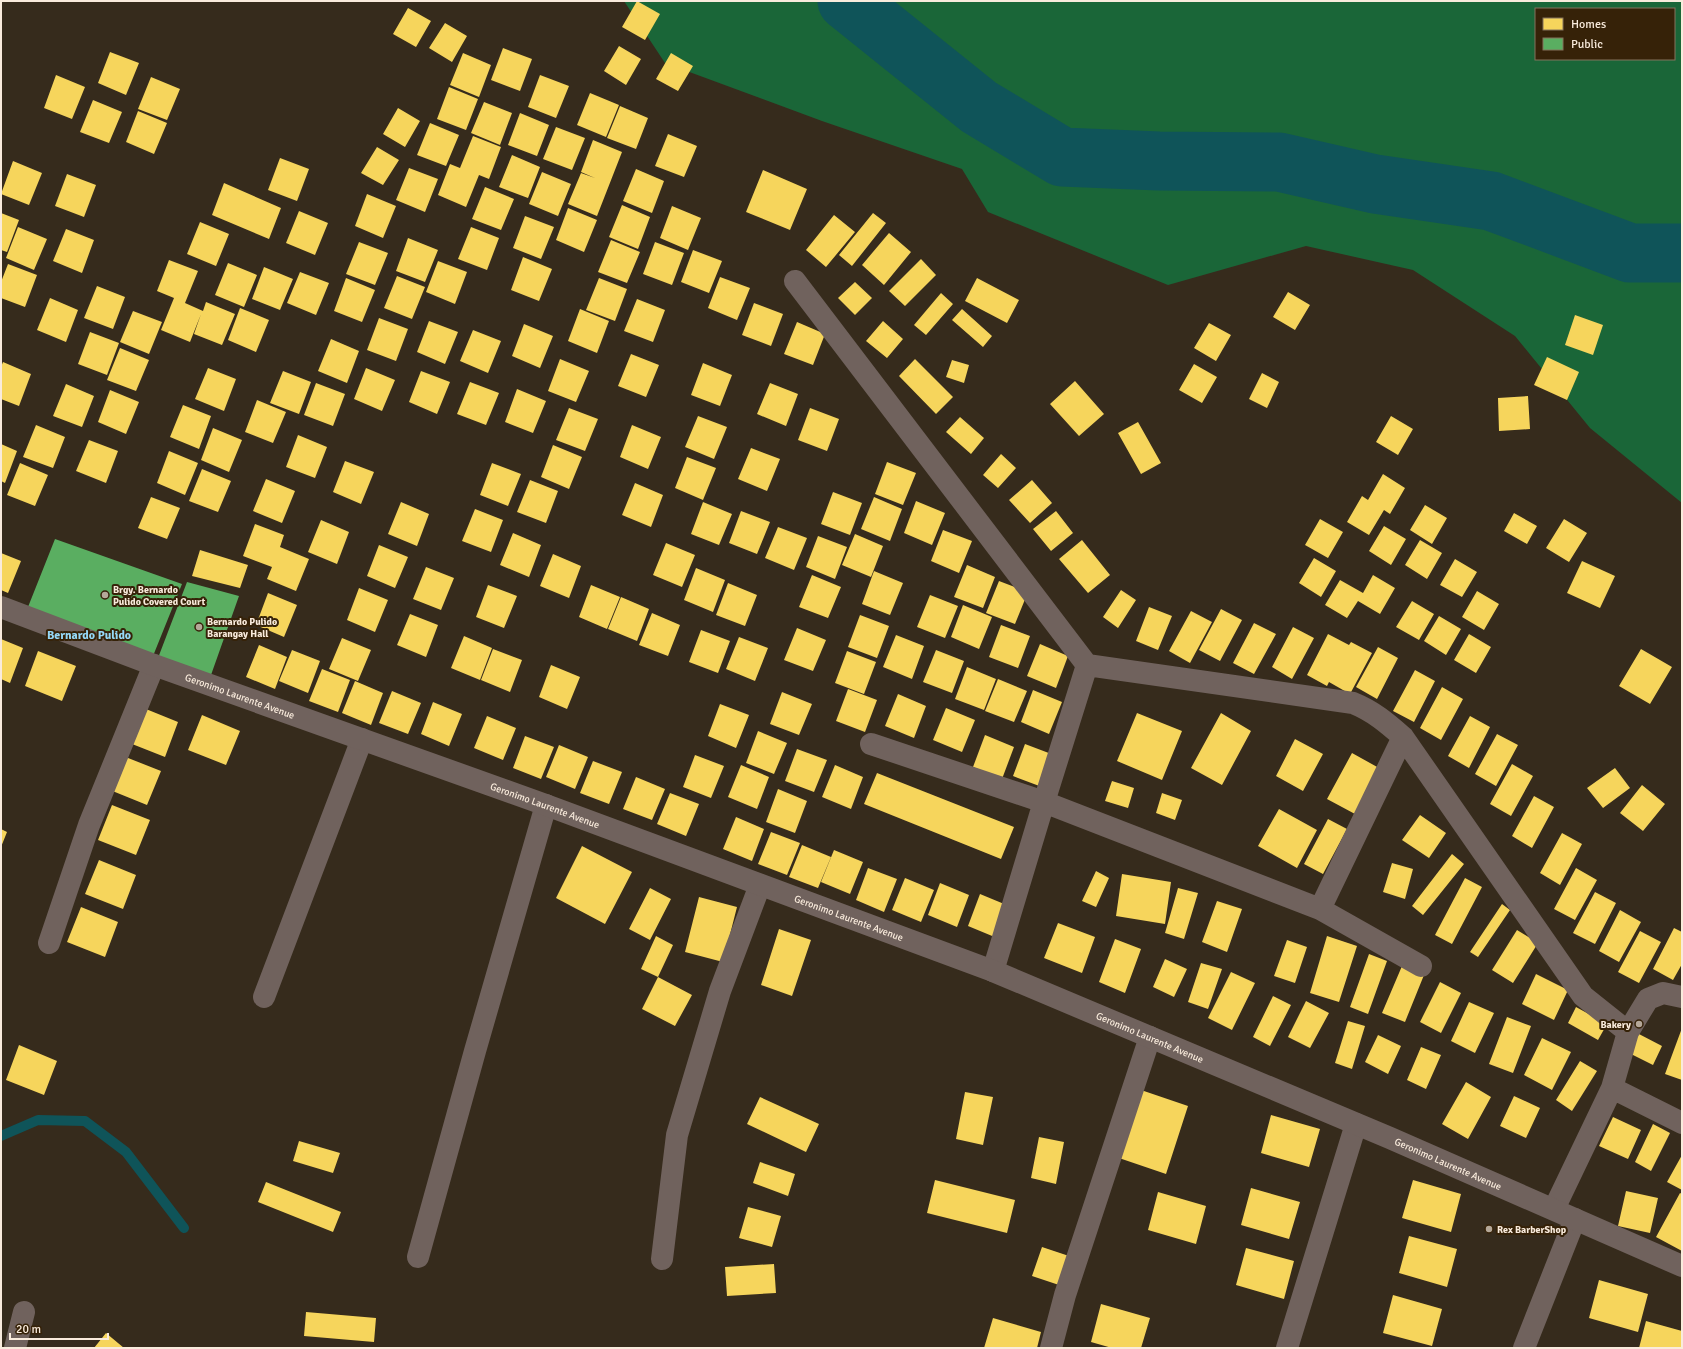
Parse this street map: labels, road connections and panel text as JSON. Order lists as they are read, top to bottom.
{
  "streets": {
    "street": ["Geronimo Laurente Avenue"]
  },
  "districts": ["Bernardo Pulido"],
  "places": [
    "Brgy. Bernardo Pulido Covered Court",
    "Bernardo Pulido Barangay Hall",
    "Bakery",
    "Rex BarberShop"
  ],
  "legend": ["Homes", "Public"],
  "scale_bar": "20 m"
}
